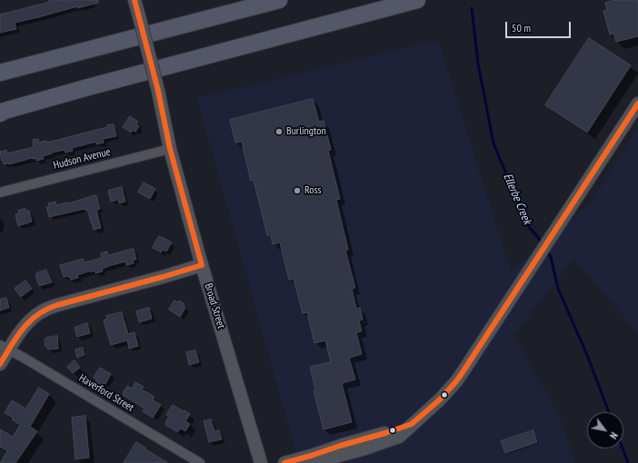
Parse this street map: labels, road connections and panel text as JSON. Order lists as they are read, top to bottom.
{
  "streets": {
    "main road": ["Broad Street"],
    "street": ["Hudson Avenue", "Haverford Street"]
  },
  "crossings": [
    ["Hudson Avenue", "Broad Street"]
  ],
  "water": ["Ellerbe Creek"],
  "places": ["Burlington", "Ross"],
  "scale_bar": "50 m",
  "north": "bottom right"
}
